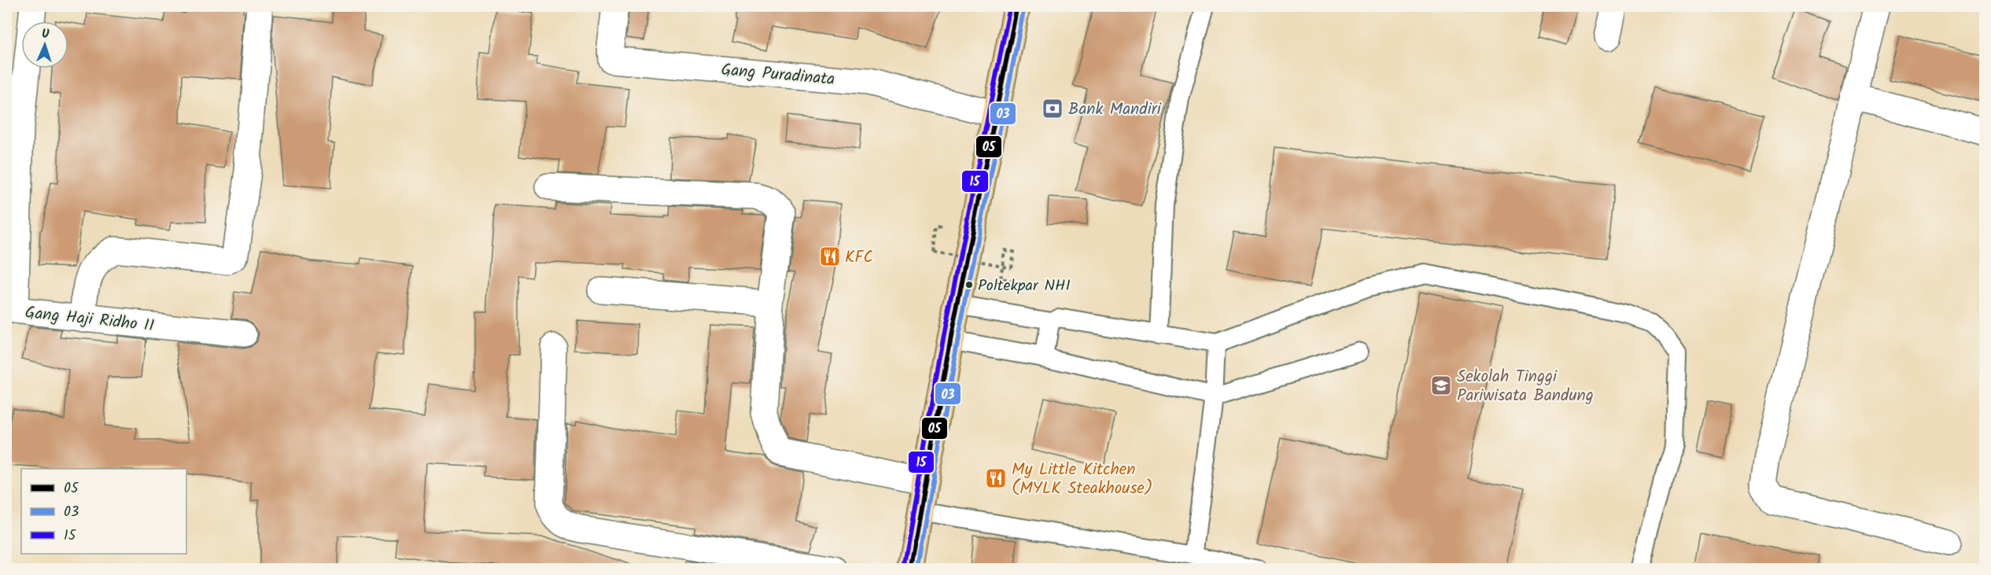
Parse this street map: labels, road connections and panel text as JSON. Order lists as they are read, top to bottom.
{
  "streets": {
    "street": ["Gang Puradinata", "Gang Haji Ridho II"]
  },
  "places": {
    "bank": ["Bank Mandiri"],
    "restaurant": ["KFC", "My Little Kitchen (MYLK Steakhouse)"],
    "other": ["Poltekpar NHI"],
    "school or university": ["Sekolah Tinggi Pariwisata Bandung"]
  },
  "lines": ["transit line 05", "transit line 15", "transit line 03"],
  "legend": ["05", "03", "15"],
  "north": "top"
}
